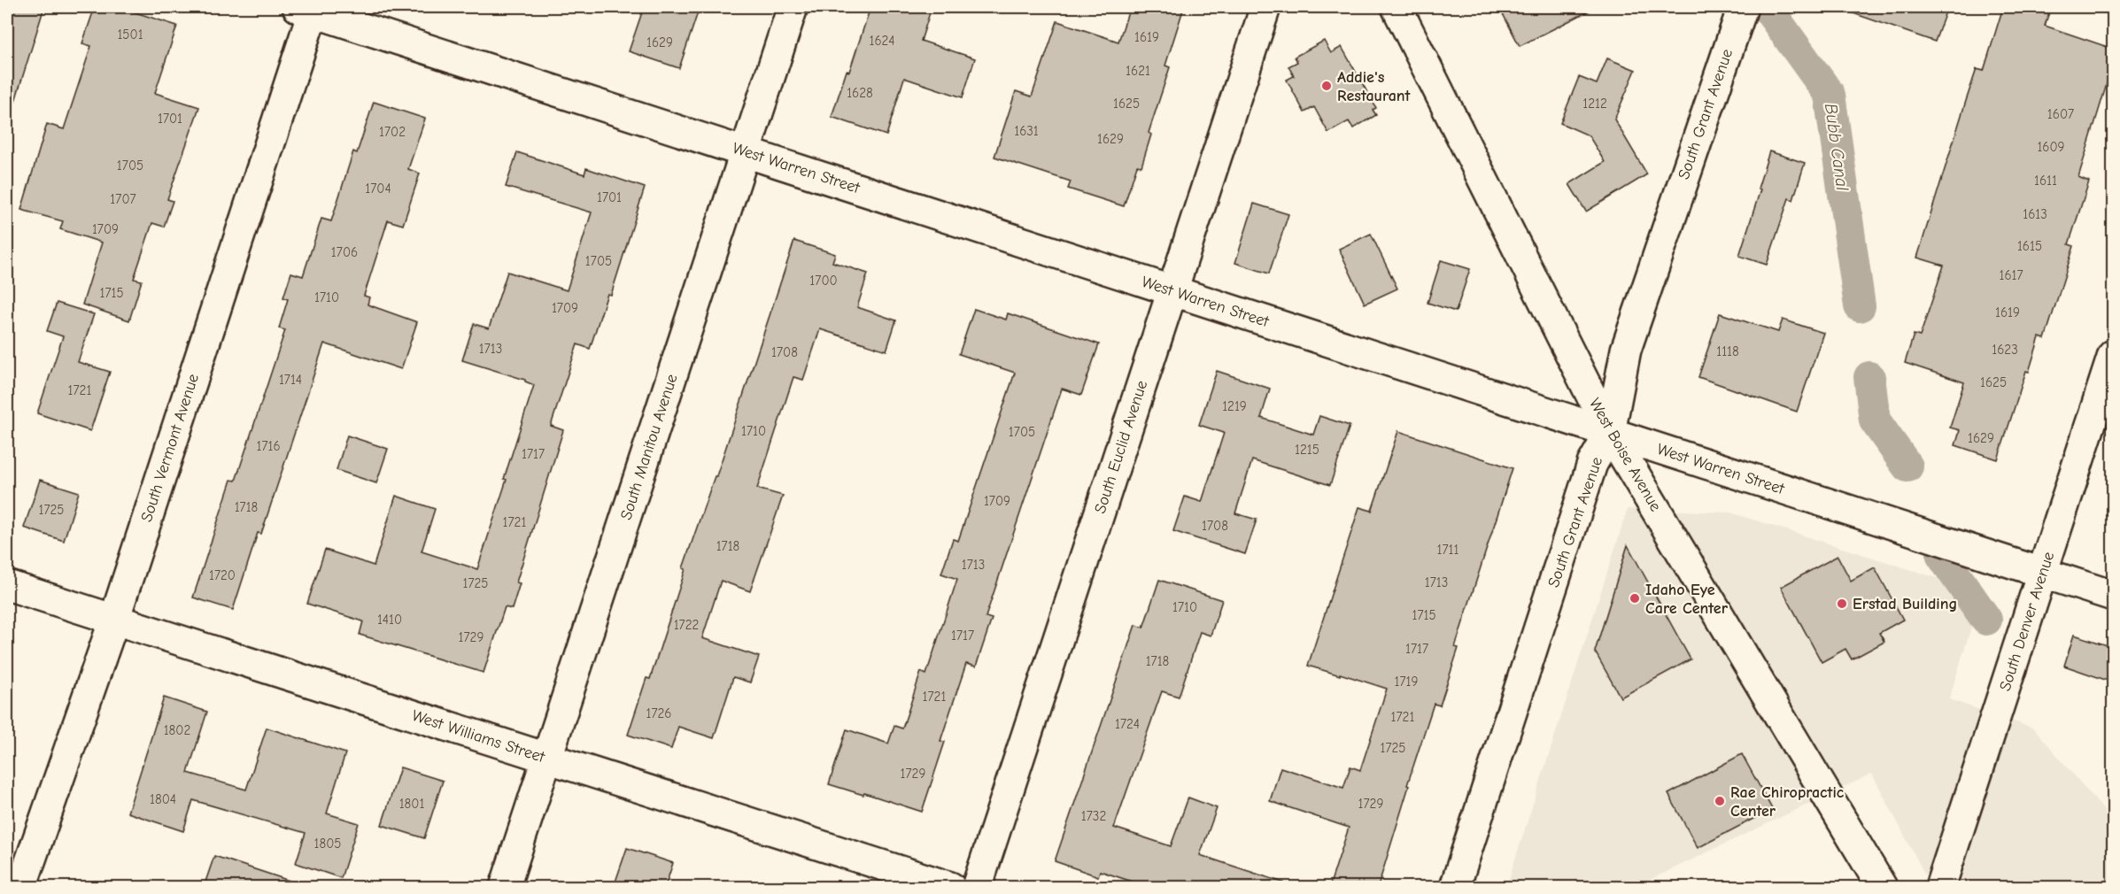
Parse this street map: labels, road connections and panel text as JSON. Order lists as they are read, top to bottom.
{
  "streets": {
    "street": [
      "South Grant Avenue",
      "West Warren Street",
      "South Manitou Avenue",
      "South Euclid Avenue",
      "South Vermont Avenue",
      "West Boise Avenue",
      "South Denver Avenue",
      "West Williams Street"
    ]
  },
  "crossings": [
    ["South Grant Avenue", "West Warren Street"],
    ["South Grant Avenue", "West Boise Avenue"],
    ["West Warren Street", "South Manitou Avenue"],
    ["West Warren Street", "South Euclid Avenue"],
    ["West Warren Street", "South Vermont Avenue"],
    ["West Warren Street", "West Boise Avenue"],
    ["West Warren Street", "South Denver Avenue"],
    ["South Manitou Avenue", "West Williams Street"],
    ["South Vermont Avenue", "West Williams Street"]
  ],
  "water": ["Bubb Canal"],
  "places": [
    "Addie's Restaurant",
    "Idaho Eye Care Center",
    "Erstad Building",
    "Rae Chiropractic Center"
  ],
  "house_numbers": [
    "1501",
    "1619",
    "1624",
    "1629",
    "1621",
    "1628",
    "1625",
    "1212",
    "1607",
    "1701",
    "1631",
    "1702",
    "1629",
    "1609",
    "1705",
    "1611",
    "1704",
    "1701",
    "1707",
    "1613",
    "1709",
    "1615",
    "1706",
    "1705",
    "1617",
    "1700",
    "1715",
    "1710",
    "1709",
    "1619",
    "1713",
    "1623",
    "1118",
    "1708",
    "1714",
    "1625",
    "1721",
    "1219",
    "1710",
    "1705",
    "1629",
    "1716",
    "1215",
    "1717",
    "1709",
    "1718",
    "1725",
    "1721",
    "1708",
    "1718",
    "1711",
    "1713",
    "1720",
    "1713",
    "1725",
    "1710",
    "1715",
    "1410",
    "1722",
    "1717",
    "1729",
    "1717",
    "1718",
    "1719",
    "1721",
    "1726",
    "1721",
    "1724",
    "1802",
    "1725",
    "1729",
    "1804",
    "1801",
    "1729",
    "1732",
    "1805"
  ]
}
